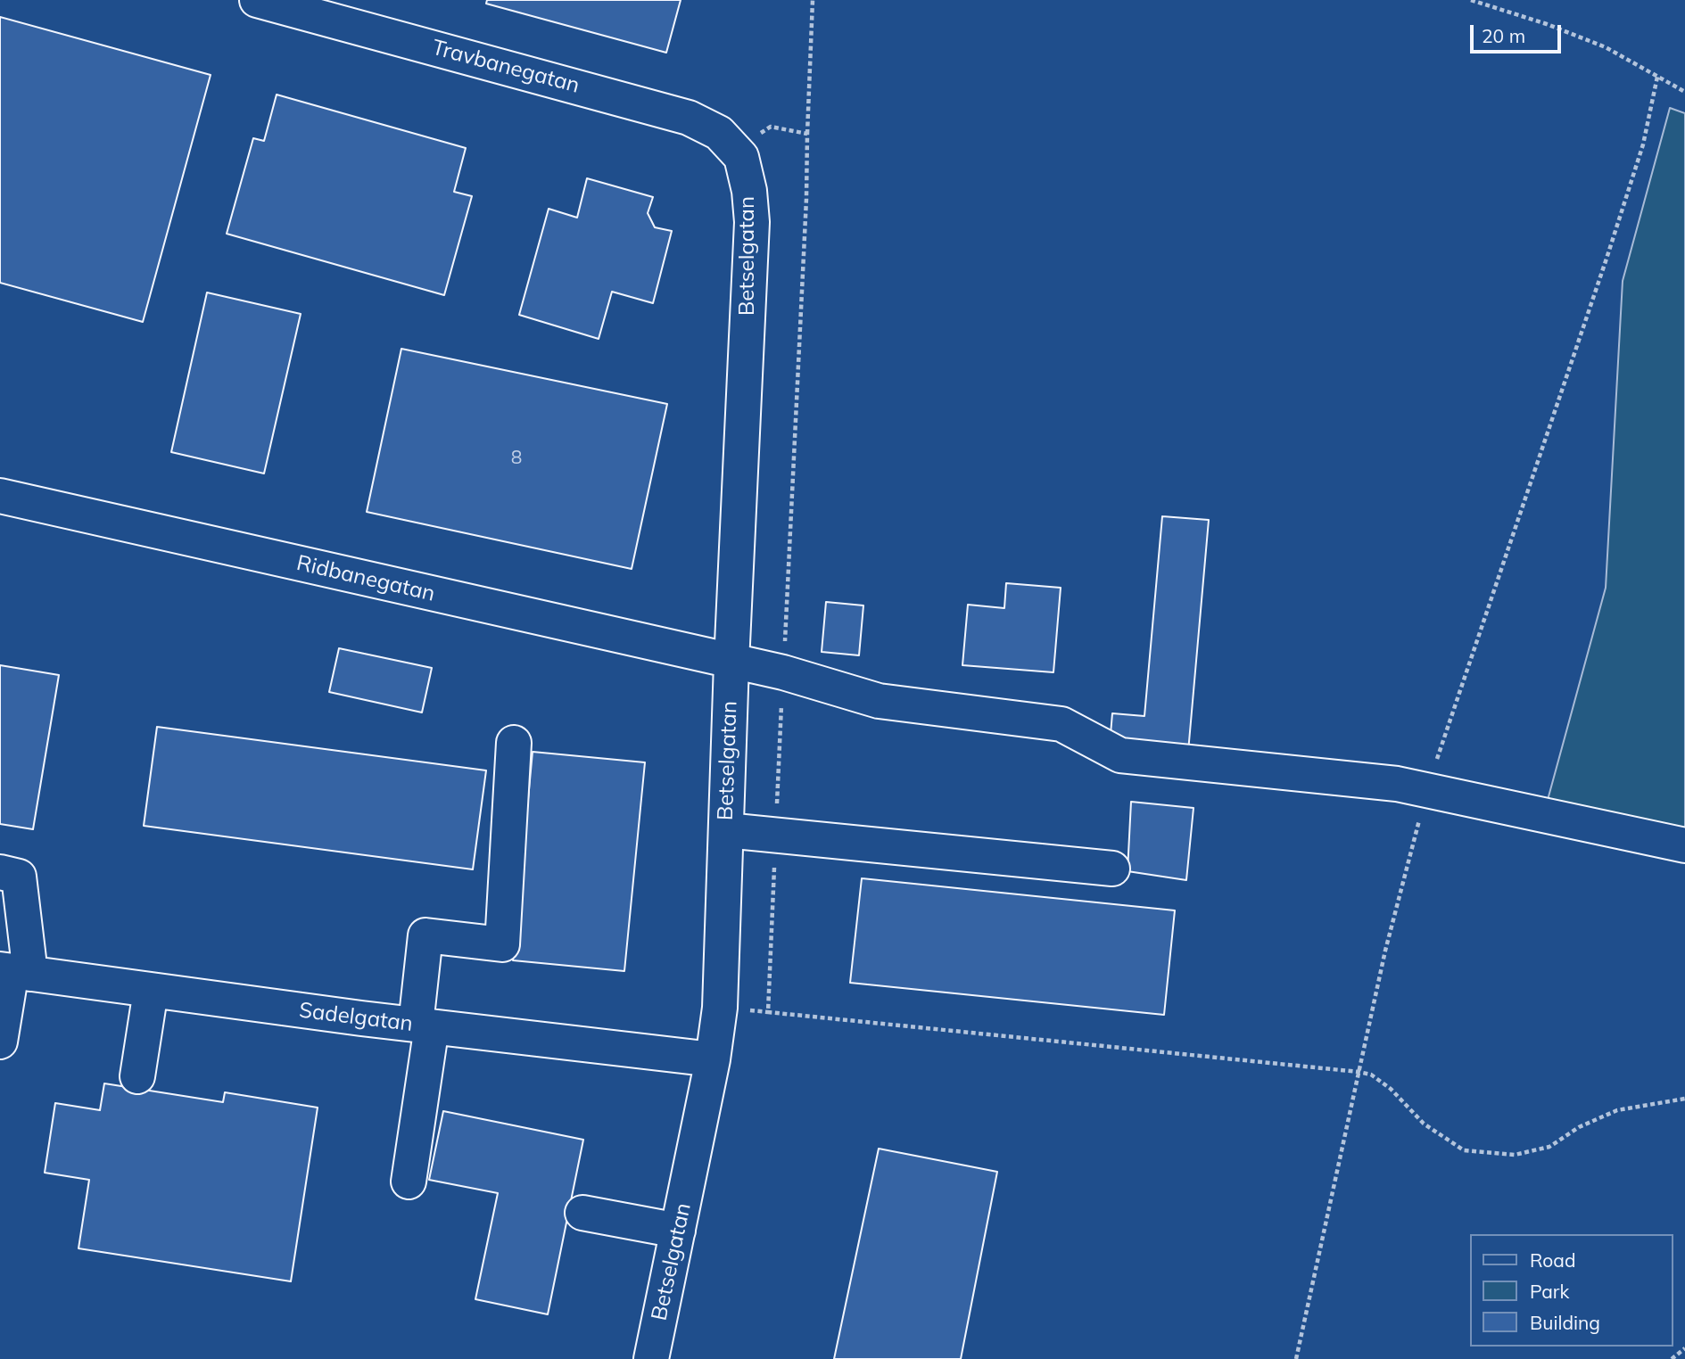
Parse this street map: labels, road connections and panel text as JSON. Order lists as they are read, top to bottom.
{
  "streets": {
    "street": [
      "Travbanegatan",
      "Betselgatan",
      "Ridbanegatan",
      "Sadelgatan"
    ]
  },
  "crossings": [
    ["Travbanegatan", "Betselgatan"],
    ["Betselgatan", "Ridbanegatan"],
    ["Betselgatan", "Sadelgatan"]
  ],
  "house_numbers": ["8"],
  "legend": ["Road", "Park", "Building"],
  "scale_bar": "20 m"
}
